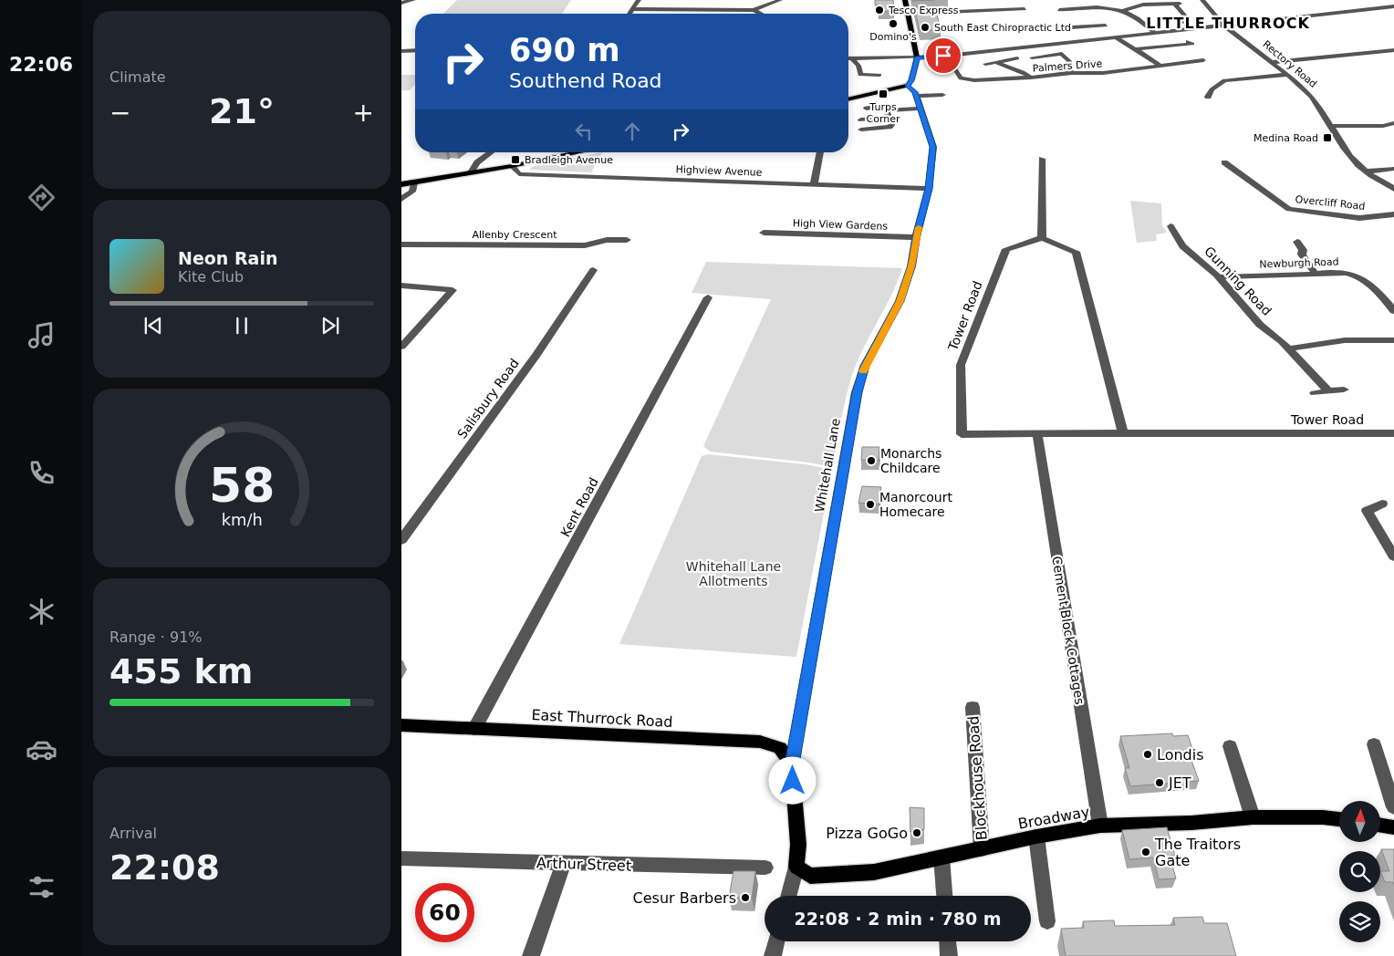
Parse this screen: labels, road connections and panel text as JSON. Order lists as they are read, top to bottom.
{
  "streets": {
    "main road": ["Whitehall Lane", "East Thurrock Road", "Broadway"],
    "street": [
      "Rectory Road",
      "Palmers Drive",
      "Highview Avenue",
      "Overcliff Road",
      "High View Gardens",
      "Allenby Crescent",
      "Newburgh Road",
      "Gunning Road",
      "Tower Road",
      "Salisbury Road",
      "Kent Road",
      "Cement Block Cottages",
      "Blockhouse Road",
      "Arthur Street"
    ]
  },
  "crossings": [
    ["Highview Avenue", "Whitehall Lane"],
    ["High View Gardens", "Whitehall Lane"],
    ["Newburgh Road", "Gunning Road"],
    ["Tower Road", "Cement Block Cottages"],
    ["Whitehall Lane", "East Thurrock Road"],
    ["Whitehall Lane", "Broadway"],
    ["Kent Road", "East Thurrock Road"],
    ["Cement Block Cottages", "Broadway"],
    ["Blockhouse Road", "Broadway"]
  ],
  "districts": ["LITTLE THURROCK"],
  "parks": ["Whitehall Lane Allotments"],
  "places": {
    "other": [
      "Tesco Express",
      "Domino's",
      "South East Chiropractic Ltd",
      "Monarchs Childcare",
      "Manorcourt Homecare",
      "Londis",
      "JET",
      "Pizza GoGo",
      "The Traitors Gate",
      "Cesur Barbers"
    ],
    "transit": ["Turps Corner", "Medina Road", "Bradleigh Avenue"]
  },
  "north": "top",
  "page": {
    "tabs": "22:06",
    "tile": [
      "Climate",
      ["Range · 91%", "455 km"],
      ["Arrival", "22:08"]
    ],
    "turn": ["690 m", "Southend Road"],
    "heat": ["−", "21°", "+"],
    "song": ["Neon Rain", "Kite Club"],
    "limit": "60",
    "trip": "22:08 · 2 min · 780 m",
    "gauge": ["58", "km/h"]
  }
}
